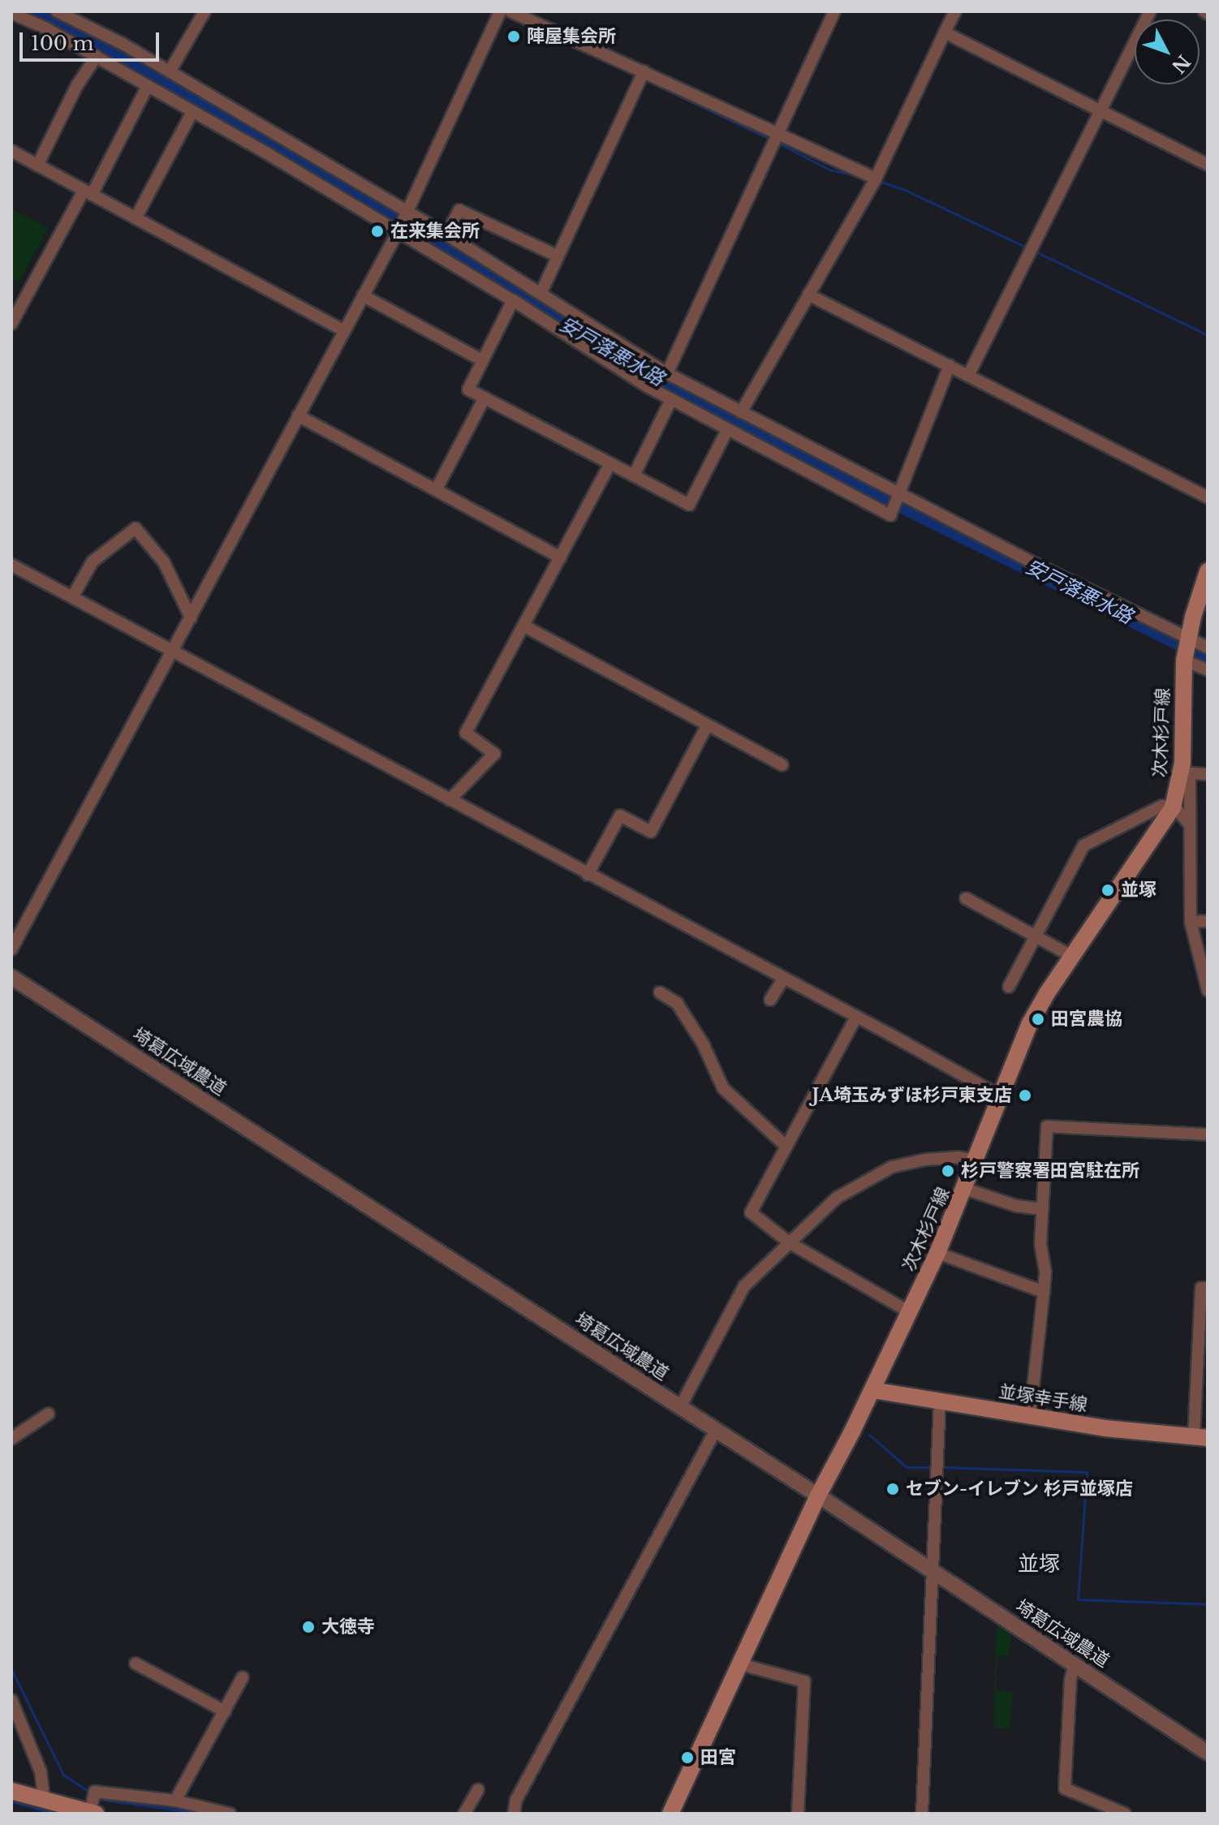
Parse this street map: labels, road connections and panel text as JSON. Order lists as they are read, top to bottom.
{
  "streets": {
    "main road": ["次木杉戸線", "並塚幸手線"],
    "street": ["埼葛広域農道"]
  },
  "crossings": [
    ["次木杉戸線", "埼葛広域農道"],
    ["次木杉戸線", "並塚幸手線"]
  ],
  "districts": ["並塚"],
  "water": ["安戸落悪水路"],
  "places": [
    "陣屋集会所",
    "在来集会所",
    "並塚",
    "田宮農協",
    "JA埼玉みずほ杉戸東支店",
    "杉戸警察署田宮駐在所",
    "セブン-イレブン 杉戸並塚店",
    "大徳寺",
    "田宮"
  ],
  "scale_bar": "100 m",
  "north": "bottom right"
}
